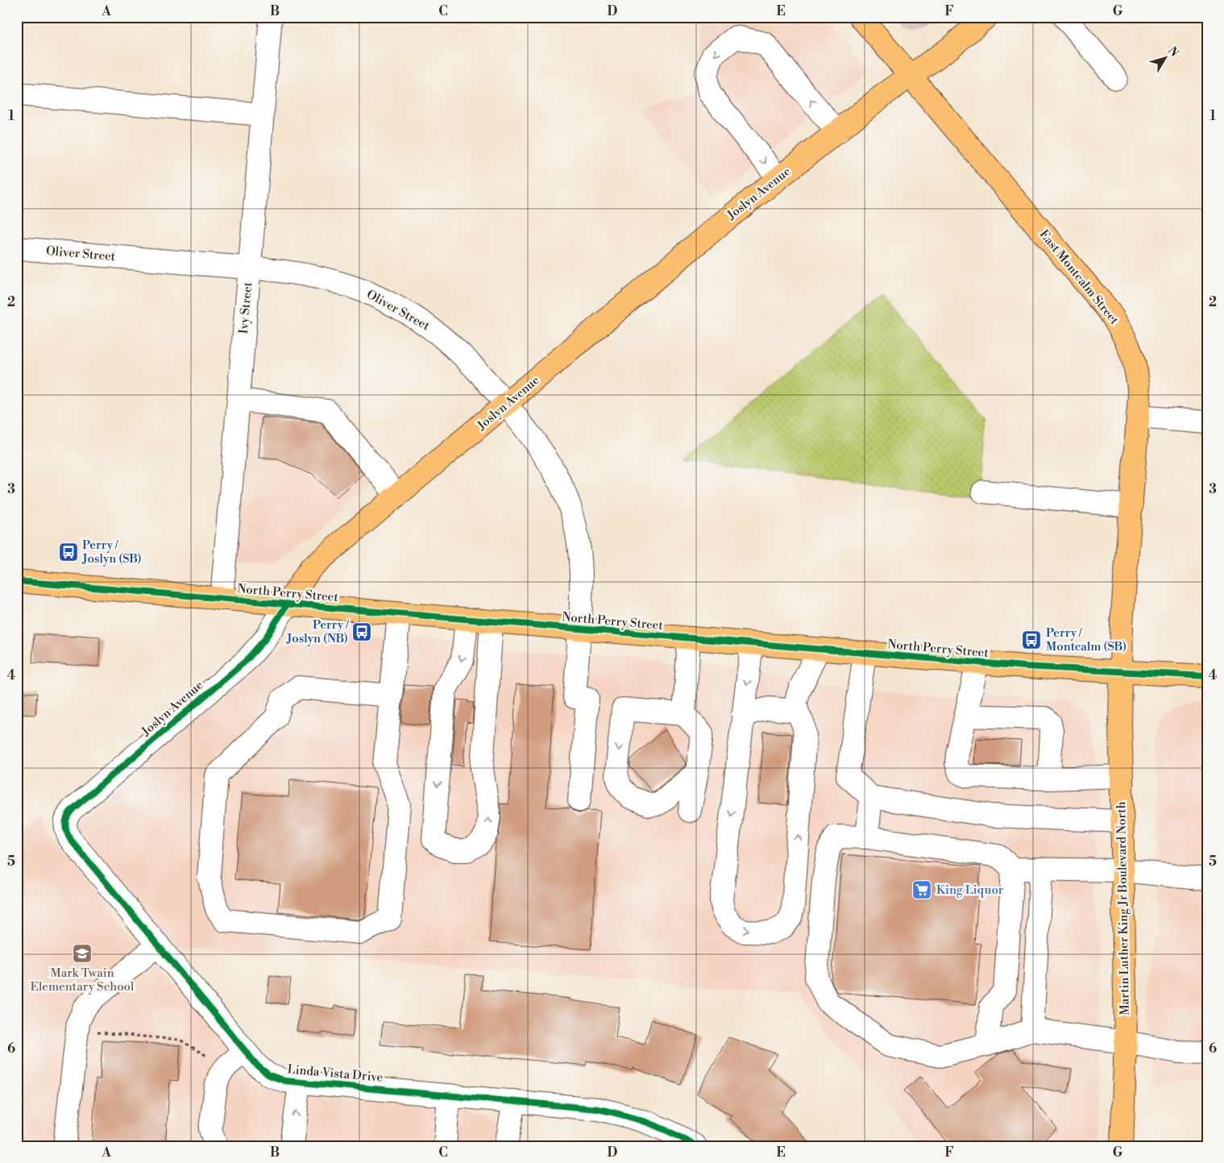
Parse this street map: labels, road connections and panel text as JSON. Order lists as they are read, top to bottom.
{
  "streets": {
    "main road": [
      "Joslyn Avenue",
      "East Montcalm Street",
      "North Perry Street",
      "Martin Luther King Jr Boulevard North"
    ],
    "street": ["Oliver Street", "Ivy Street", "Linda Vista Drive"]
  },
  "crossings": [
    ["Joslyn Avenue", "Oliver Street"],
    ["Joslyn Avenue", "East Montcalm Street"],
    ["Joslyn Avenue", "North Perry Street"],
    ["Joslyn Avenue", "Linda Vista Drive"],
    ["Oliver Street", "Ivy Street"],
    ["Oliver Street", "North Perry Street"],
    ["East Montcalm Street", "North Perry Street"],
    ["East Montcalm Street", "Martin Luther King Jr Boulevard North"],
    ["Ivy Street", "North Perry Street"],
    ["North Perry Street", "Martin Luther King Jr Boulevard North"]
  ],
  "places": {
    "bus stop": ["Perry / Joslyn (SB)", "Perry / Joslyn (NB)", "Perry / Montcalm (SB)"],
    "supermarket": ["King Liquor"],
    "school or university": ["Mark Twain Elementary School"]
  },
  "north": "top right",
  "grid": {
    "columns": [
      "A",
      "B",
      "C",
      "D",
      "E",
      "F",
      "G"
    ],
    "rows": [
      "1",
      "2",
      "3",
      "4",
      "5",
      "6"
    ]
  }
}
